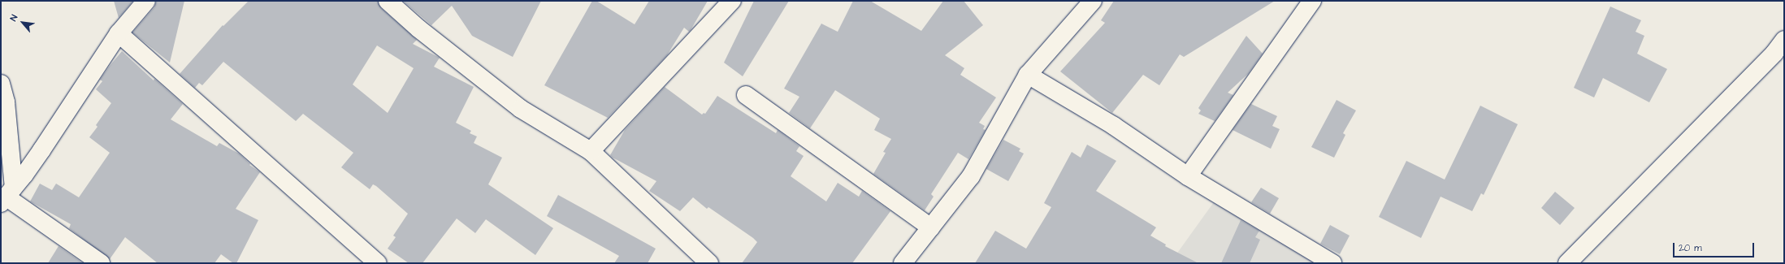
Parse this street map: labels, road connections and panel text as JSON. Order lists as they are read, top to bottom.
{
  "scale_bar": "20 m",
  "north": "top left"
}
